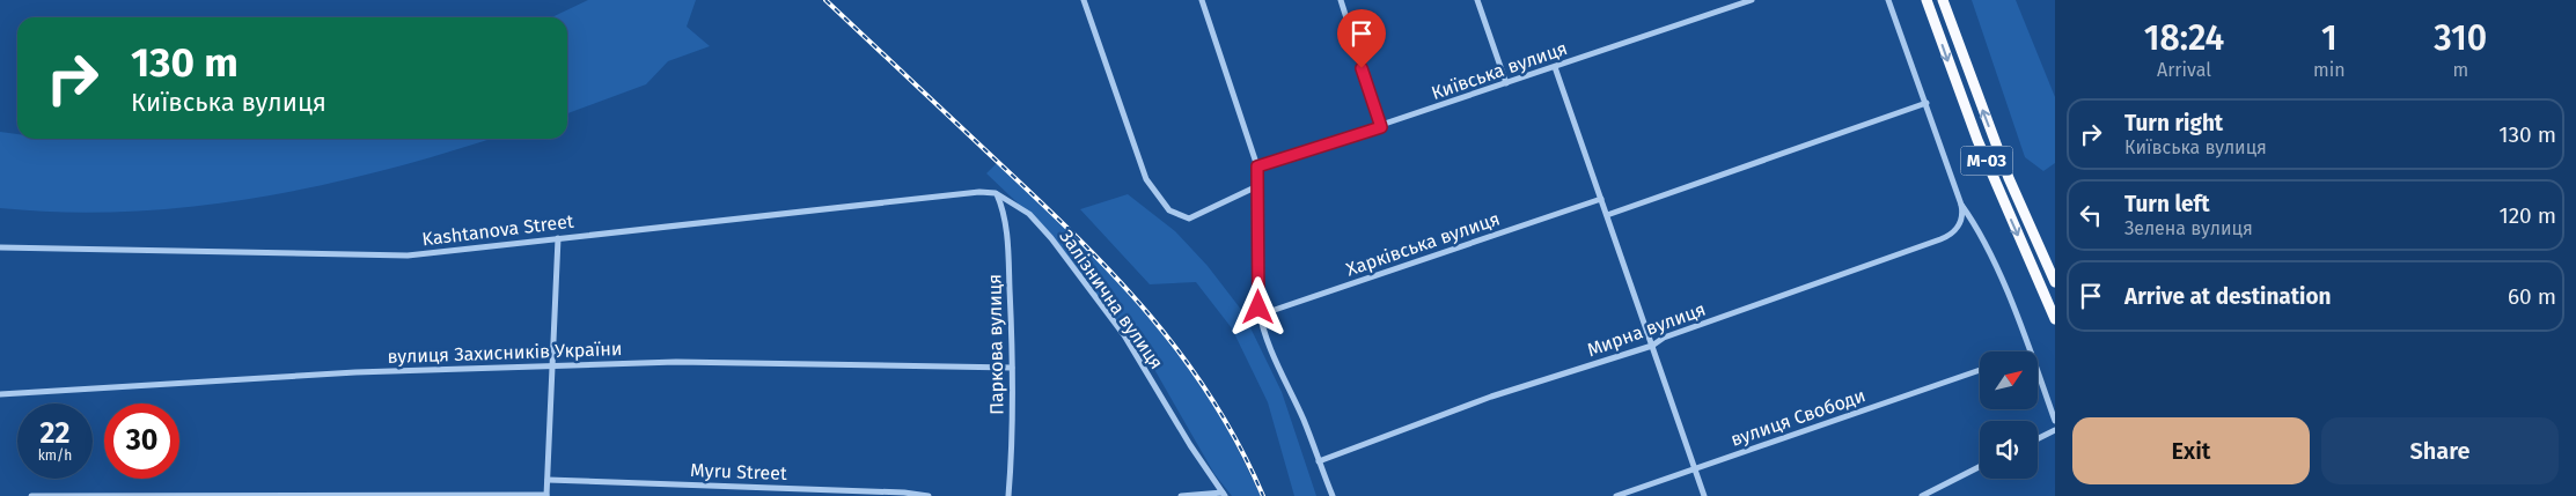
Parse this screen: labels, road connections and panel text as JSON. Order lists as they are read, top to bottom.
{
  "streets": {
    "highway": ["М-03"],
    "street": [
      "Київська вулиця",
      "Kashtanova Street",
      "Харківська вулиця",
      "Залізнична вулиця",
      "Мирна вулиця",
      "Паркова вулиця",
      "вулиця Захисників України",
      "вулиця Свободи",
      "Myru Street"
    ]
  },
  "crossings": [
    ["Kashtanova Street", "Залізнична вулиця"],
    ["Kashtanova Street", "Паркова вулиця"],
    ["Залізнична вулиця", "Паркова вулиця"],
    ["Паркова вулиця", "вулиця Захисників України"]
  ],
  "north": "top right",
  "page": {
    "eta": [
      "18:24",
      "Arrival",
      "1",
      "min",
      "310",
      "m"
    ],
    "turn": ["130 m", "Київська вулиця"],
    "list": [
      {
        "name": "Turn right",
        "note": "Київська вулиця",
        "value": "130 m"
      },
      {
        "name": "Turn left",
        "note": "Зелена вулиця",
        "value": "120 m"
      },
      {
        "name": "Arrive at destination",
        "value": "60 m"
      }
    ],
    "speed": "22 km/h",
    "limit": "30",
    "buttons": ["Exit", "Share"]
  }
}
